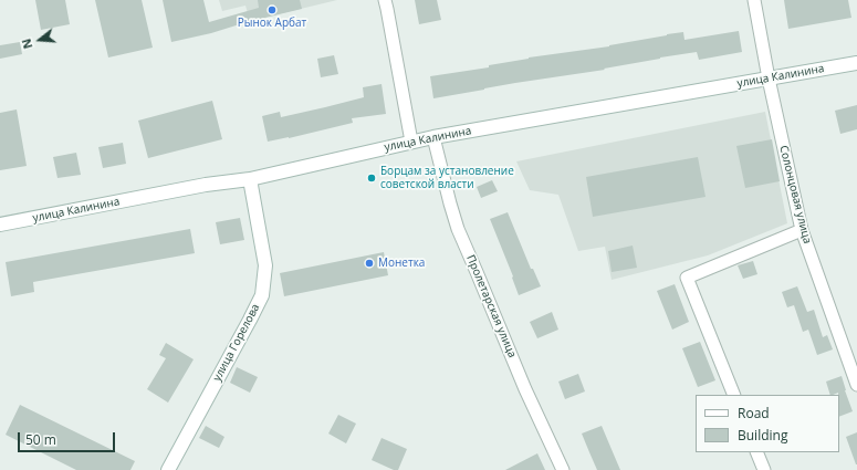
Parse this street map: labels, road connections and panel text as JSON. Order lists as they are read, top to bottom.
{
  "streets": {
    "street": [
      "улица Калинина",
      "Солонцовая улица",
      "Пролетарская улица",
      "улица Горелова"
    ]
  },
  "crossings": [
    ["улица Калинина", "Солонцовая улица"],
    ["улица Калинина", "Пролетарская улица"],
    ["улица Калинина", "улица Горелова"]
  ],
  "places": ["Рынок Арбат", "Борцам за установление советской власти", "Монетка"],
  "legend": ["Road", "Building"],
  "scale_bar": "50 m",
  "north": "left"
}
